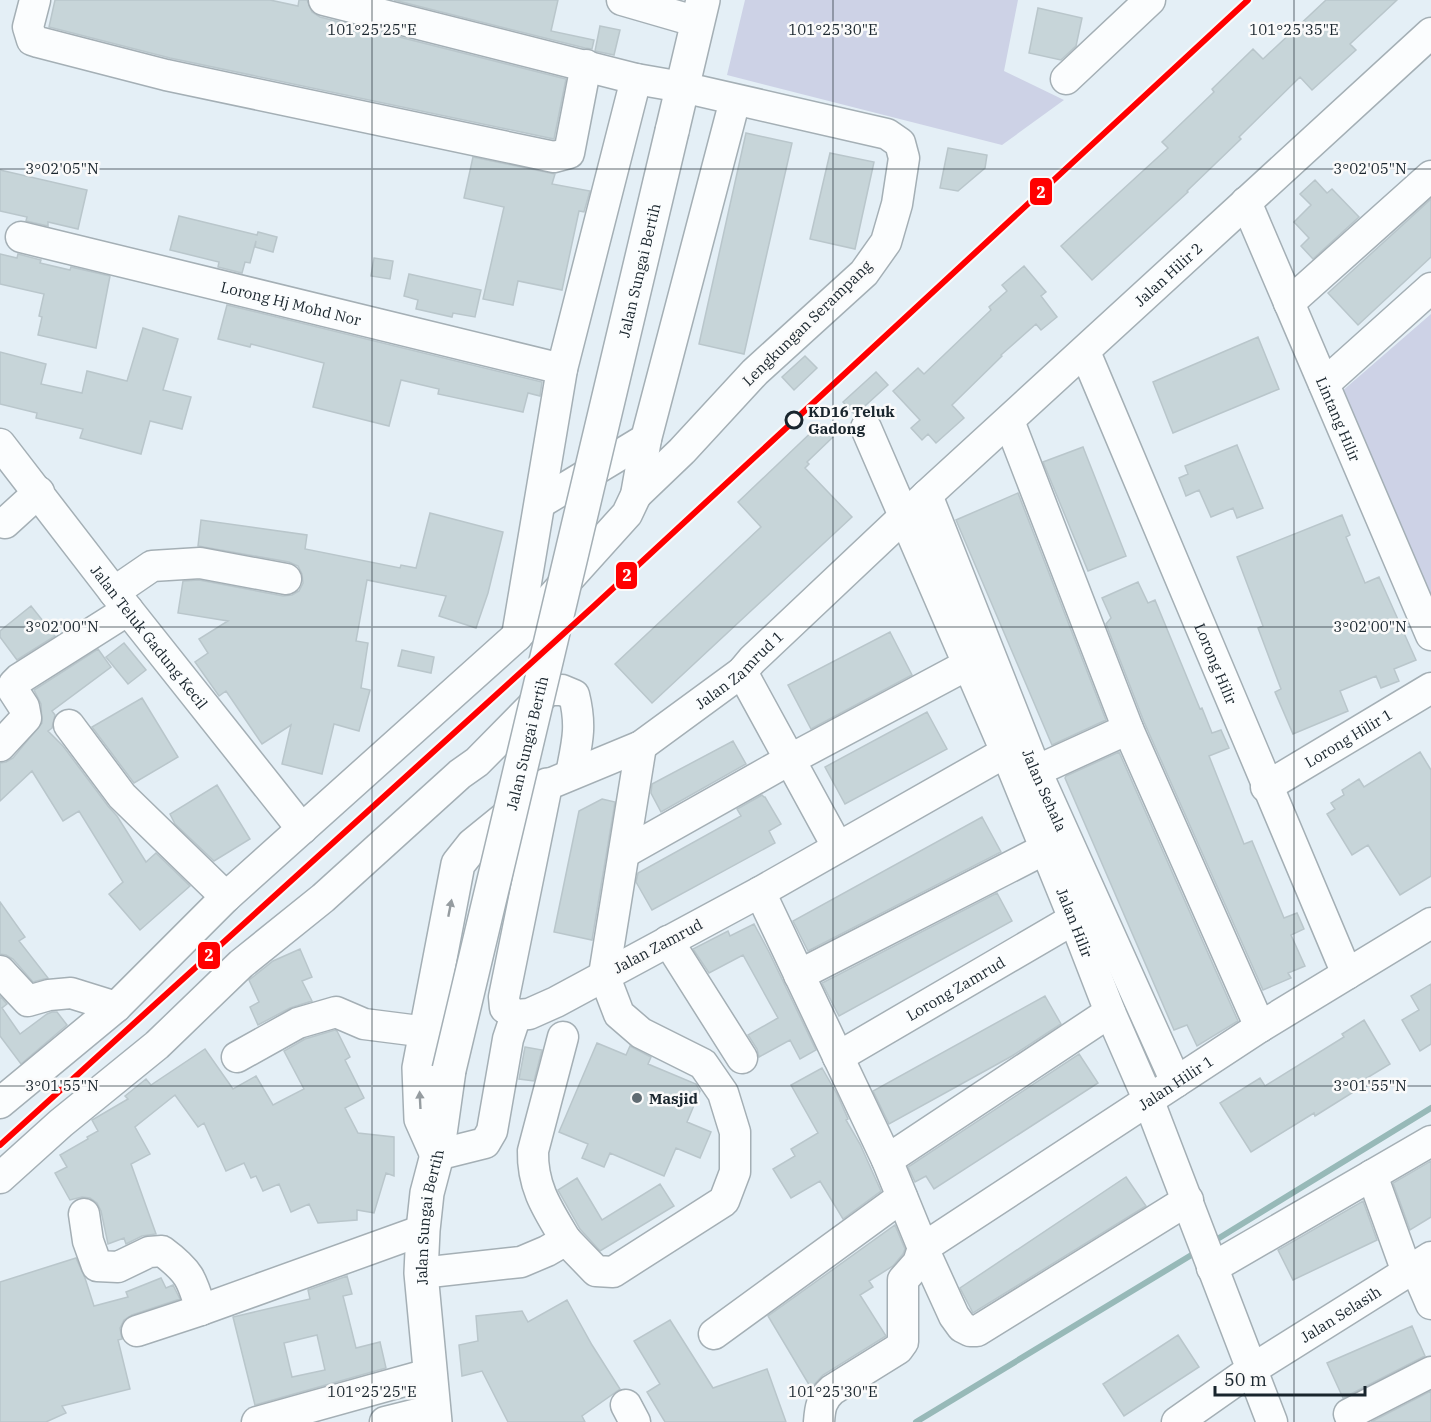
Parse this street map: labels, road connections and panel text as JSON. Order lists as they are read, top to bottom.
{
  "streets": {
    "main road": ["Jalan Sungai Bertih"],
    "street": [
      "Jalan Hilir 2",
      "Lorong Hj Mohd Nor",
      "Lengkungan Serampang",
      "Lintang Hilir",
      "Jalan Teluk Gadung Kecil",
      "Lorong Hilir",
      "Jalan Zamrud 1",
      "Lorong Hilir 1",
      "Jalan Sehala",
      "Jalan Hilir",
      "Jalan Zamrud",
      "Lorong Zamrud",
      "Jalan Hilir 1",
      "Jalan Selasih"
    ]
  },
  "crossings": [
    ["Jalan Sungai Bertih", "Lengkungan Serampang"],
    ["Jalan Hilir 2", "Lintang Hilir"],
    ["Jalan Hilir 2", "Lorong Hilir"],
    ["Jalan Hilir 2", "Jalan Zamrud 1"],
    ["Jalan Hilir 2", "Jalan Sehala"],
    ["Jalan Hilir 2", "Jalan Hilir"],
    ["Lorong Hilir", "Lorong Hilir 1"],
    ["Lorong Hilir", "Jalan Hilir 1"],
    ["Jalan Zamrud 1", "Jalan Hilir"],
    ["Jalan Sehala", "Jalan Hilir 1"],
    ["Jalan Hilir", "Jalan Zamrud"],
    ["Jalan Hilir", "Lorong Zamrud"],
    ["Jalan Hilir", "Jalan Hilir 1"],
    ["Jalan Hilir", "Jalan Selasih"]
  ],
  "places": ["KD16 Teluk Gadong", "Masjid"],
  "lines": ["rail line 2"],
  "scale_bar": "50 m",
  "coordinates": [
    "101°25'25\"E",
    "101°25'30\"E",
    "101°25'35\"E",
    "3°02'05\"N",
    "3°02'00\"N",
    "3°01'55\"N"
  ]
}
